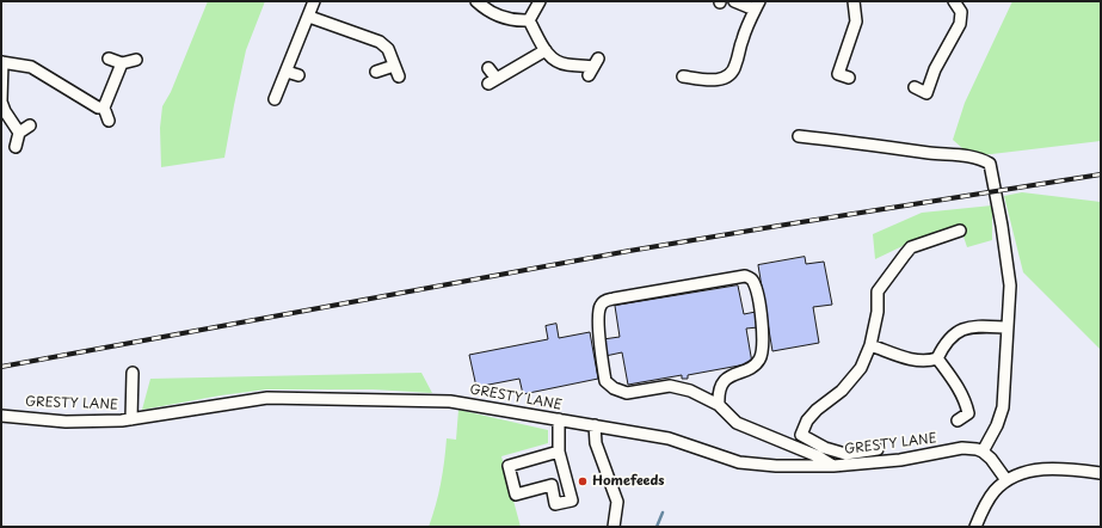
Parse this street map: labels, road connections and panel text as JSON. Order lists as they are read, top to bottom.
{
  "streets": {
    "street": ["GRESTY LANE"]
  },
  "places": ["Homefeeds"]
}
